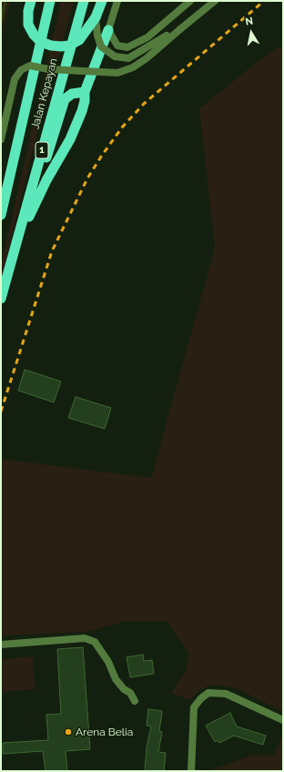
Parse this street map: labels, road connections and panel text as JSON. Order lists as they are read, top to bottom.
{
  "streets": {
    "highway": ["Jalan Kepayan", "1"]
  },
  "places": ["Arena Belia"],
  "north": "top"
}
